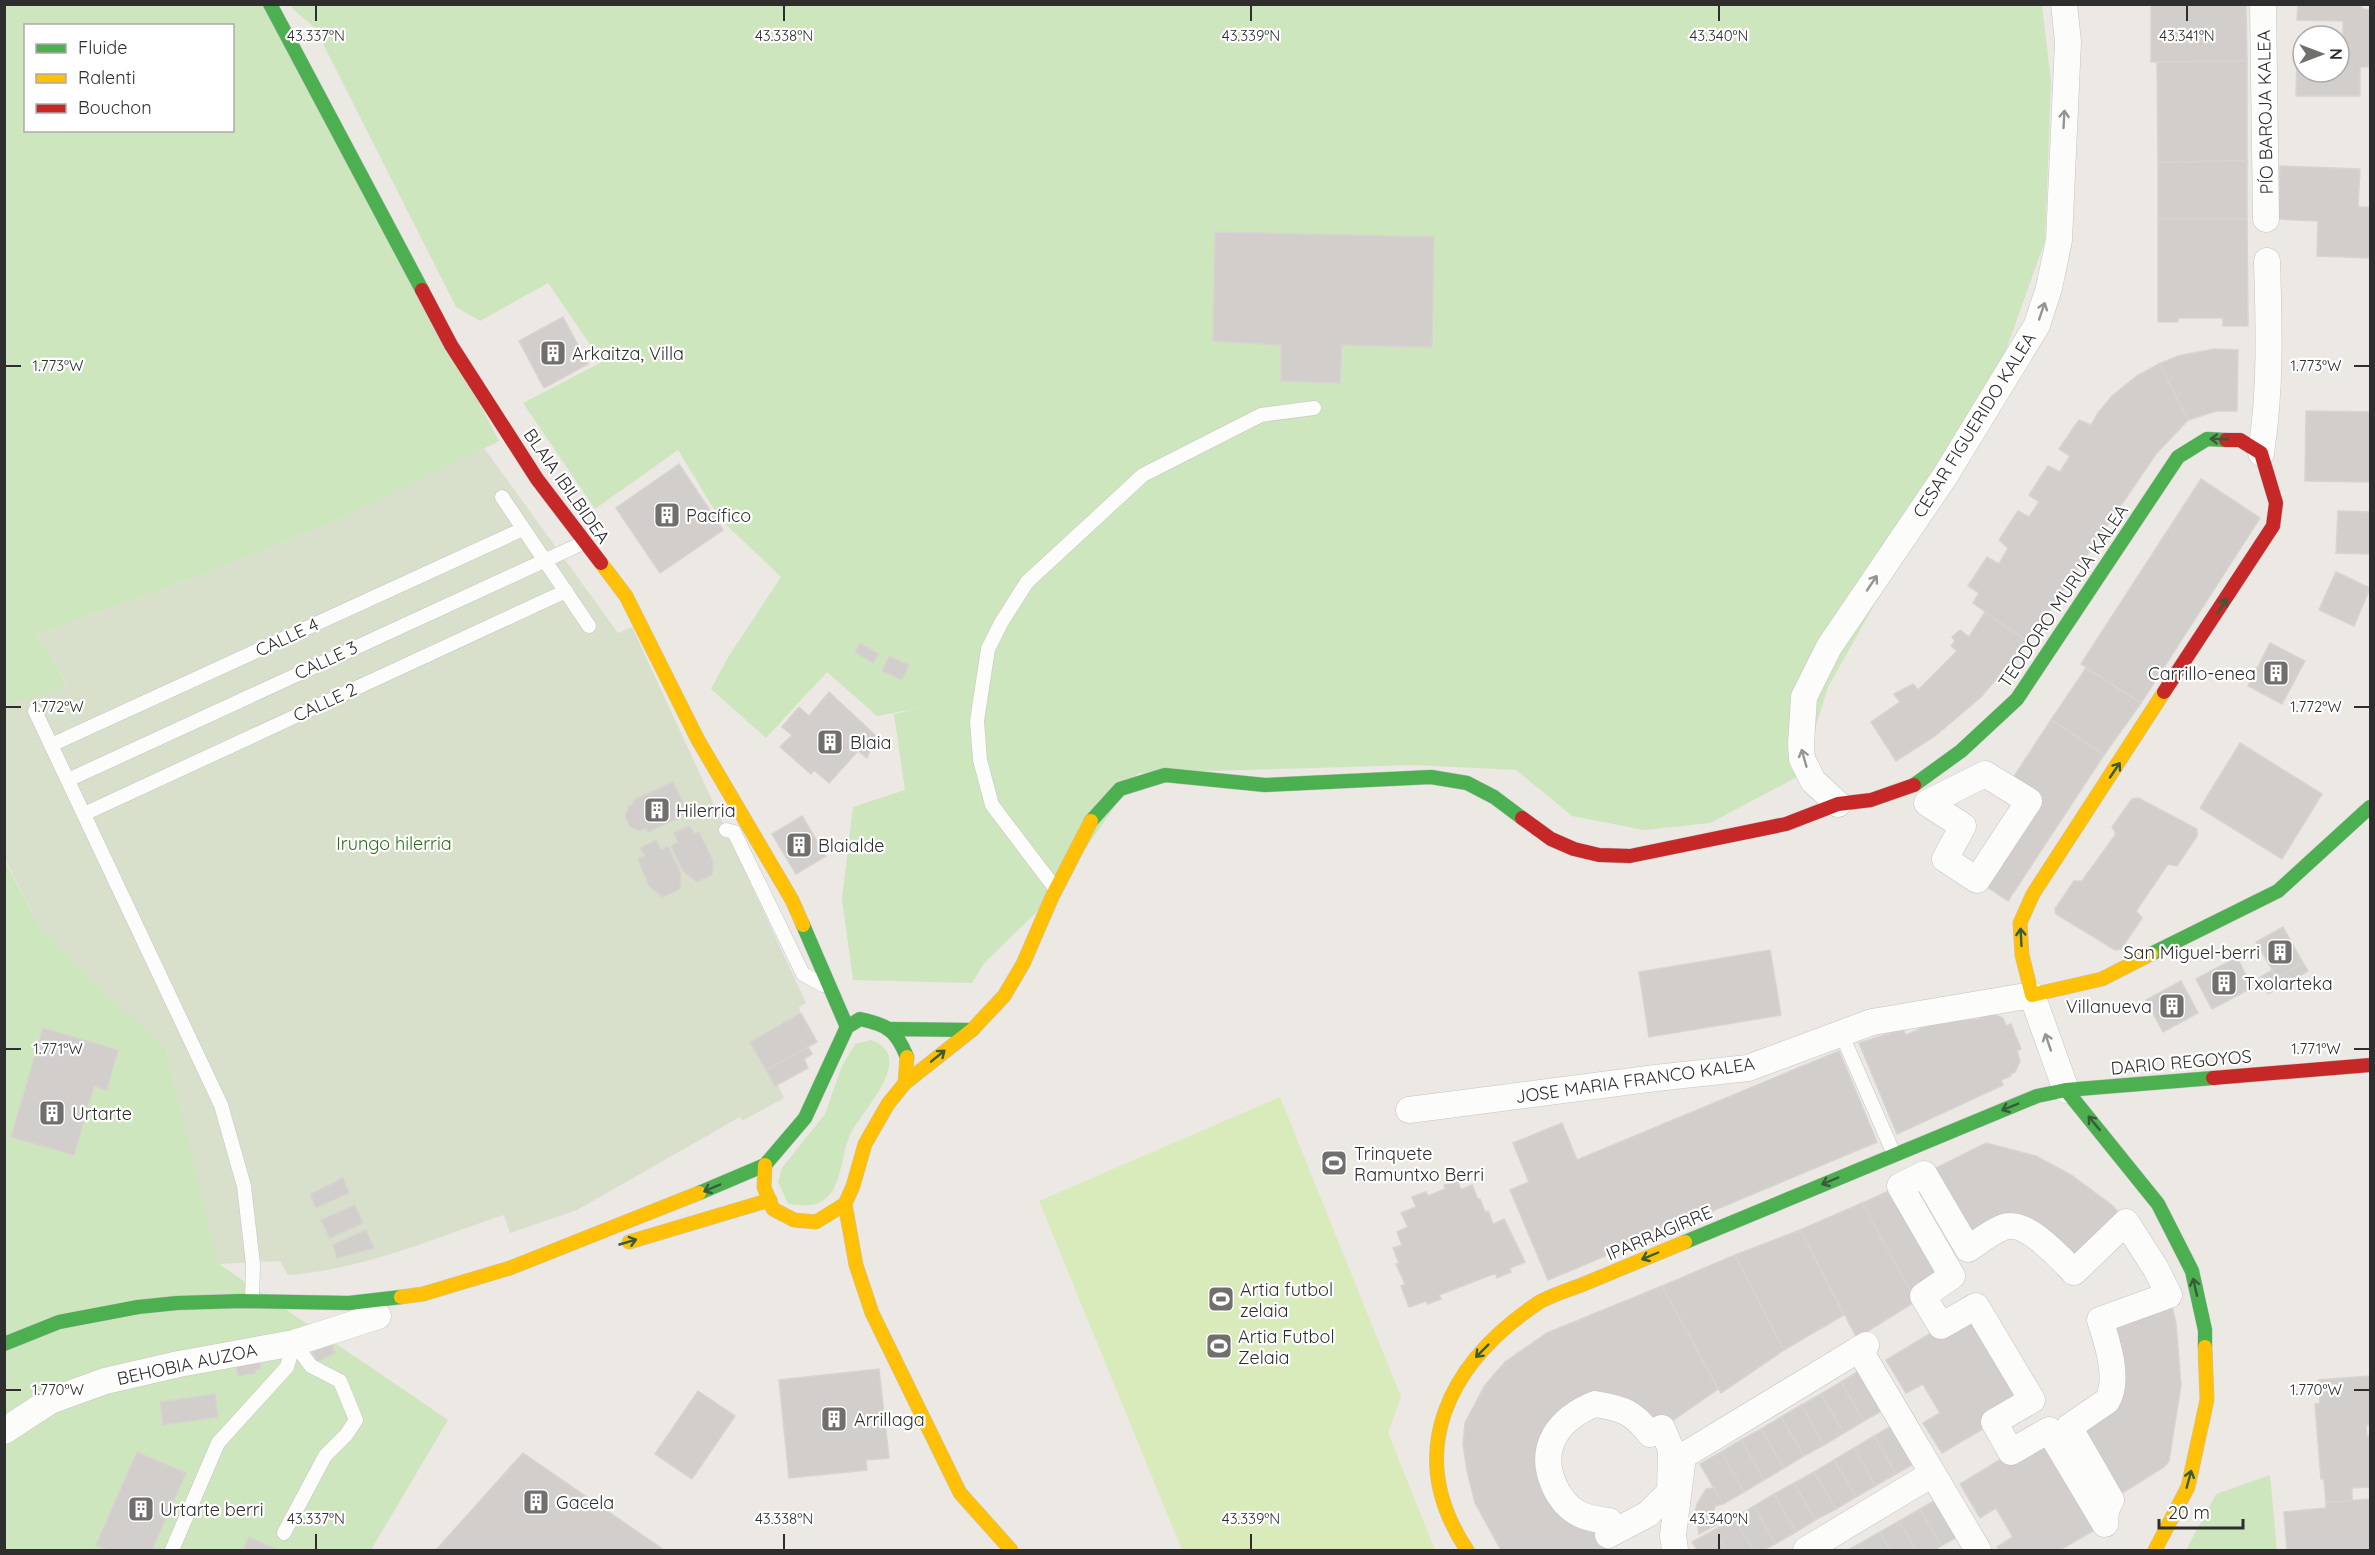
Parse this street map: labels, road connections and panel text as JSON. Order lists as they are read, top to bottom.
{
  "streets": {
    "street": [
      "PÍO BAROJA KALEA",
      "CESAR FIGUERIDO KALEA",
      "BLAIA IBILBIDEA",
      "TEODORO MURUA KALEA",
      "DARIO REGOYOS",
      "JOSE MARIA FRANCO KALEA",
      "IPARRAGIRRE",
      "BEHOBIA AUZOA"
    ],
    "lane": ["CALLE 4", "CALLE 3", "CALLE 2"]
  },
  "crossings": [
    ["CESAR FIGUERIDO KALEA", "TEODORO MURUA KALEA"],
    ["BLAIA IBILBIDEA", "CALLE 3"],
    ["DARIO REGOYOS", "IPARRAGIRRE"]
  ],
  "one_way": ["CESAR FIGUERIDO KALEA", "IPARRAGIRRE"],
  "parks": ["Irungo hilerria"],
  "places": {
    "building": [
      "Arkaitza, Villa",
      "Pacífico",
      "Carrillo-enea",
      "Blaia",
      "Hilerria",
      "Blaialde",
      "San Miguel-berri",
      "Txolarteka",
      "Villanueva",
      "Urtarte",
      "Arrillaga",
      "Gacela",
      "Urtarte berri"
    ],
    "sports": ["Trinquete Ramuntxo Berri", "Artia futbol zelaia", "Artia Futbol Zelaia"]
  },
  "legend": ["Fluide", "Ralenti", "Bouchon"],
  "scale_bar": "20 m",
  "north": "right",
  "coordinates": [
    "43.337°N",
    "43.338°N",
    "43.339°N",
    "43.340°N",
    "43.341°N",
    "1.773°W",
    "1.772°W",
    "1.771°W",
    "1.770°W"
  ]
}
